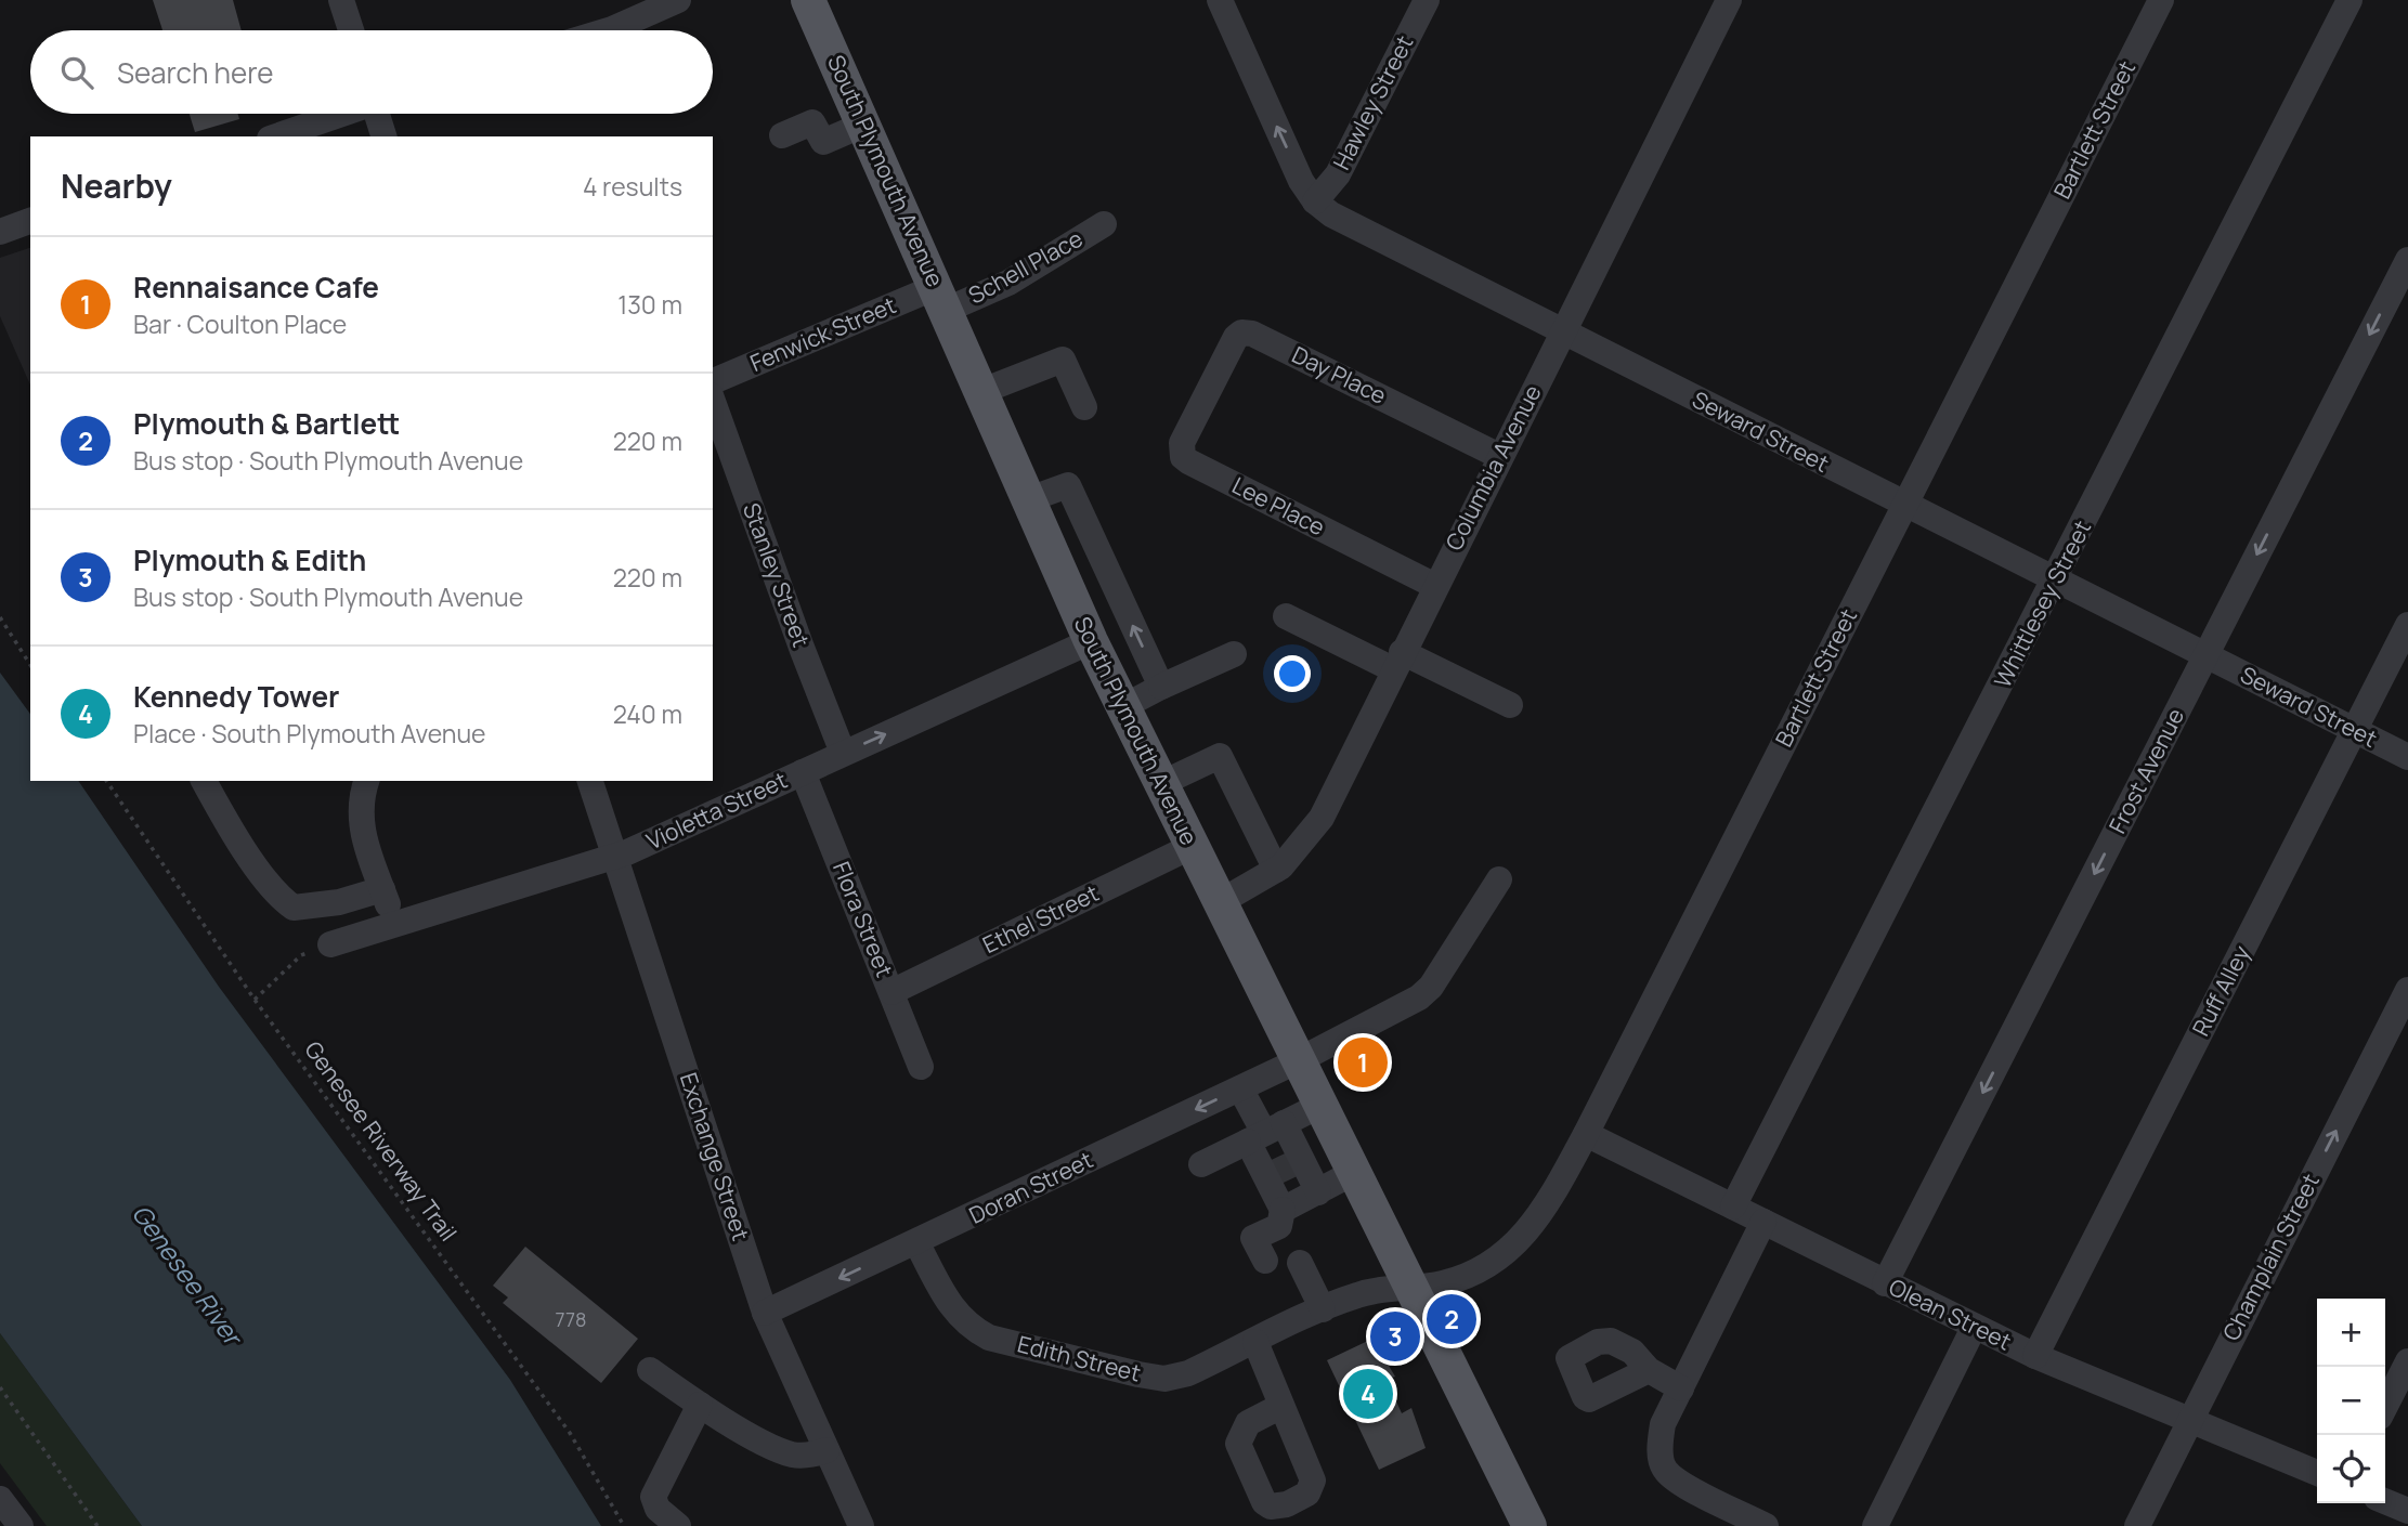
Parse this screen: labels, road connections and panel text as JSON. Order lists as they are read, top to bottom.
{
  "streets": {
    "main road": ["South Plymouth Avenue"],
    "street": [
      "Hawley Street",
      "Bartlett Street",
      "Schell Place",
      "Fenwick Street",
      "Day Place",
      "Seward Street",
      "Columbia Avenue",
      "Lee Place",
      "Stanley Street",
      "Whittlesey Street",
      "Frost Avenue",
      "Violetta Street",
      "Flora Street",
      "Ethel Street",
      "Ruff Alley",
      "Exchange Street",
      "Doran Street",
      "Champlain Street",
      "Olean Street",
      "Edith Street"
    ],
    "path": ["Genesee Riverway Trail"]
  },
  "crossings": [
    ["Hawley Street", "Seward Street"],
    ["Bartlett Street", "South Plymouth Avenue"],
    ["Bartlett Street", "Seward Street"],
    ["Bartlett Street", "Olean Street"],
    ["Bartlett Street", "Edith Street"],
    ["South Plymouth Avenue", "Schell Place"],
    ["South Plymouth Avenue", "Fenwick Street"],
    ["South Plymouth Avenue", "Columbia Avenue"],
    ["South Plymouth Avenue", "Violetta Street"],
    ["South Plymouth Avenue", "Ethel Street"],
    ["South Plymouth Avenue", "Doran Street"],
    ["South Plymouth Avenue", "Edith Street"],
    ["Schell Place", "Fenwick Street"],
    ["Day Place", "Columbia Avenue"],
    ["Day Place", "Lee Place"],
    ["Seward Street", "Columbia Avenue"],
    ["Seward Street", "Whittlesey Street"],
    ["Seward Street", "Frost Avenue"],
    ["Seward Street", "Ruff Alley"],
    ["Columbia Avenue", "Lee Place"],
    ["Stanley Street", "Violetta Street"],
    ["Whittlesey Street", "Olean Street"],
    ["Frost Avenue", "Olean Street"],
    ["Violetta Street", "Flora Street"],
    ["Violetta Street", "Exchange Street"],
    ["Flora Street", "Ethel Street"],
    ["Ruff Alley", "Olean Street"],
    ["Exchange Street", "Doran Street"],
    ["Doran Street", "Edith Street"],
    ["Champlain Street", "Olean Street"]
  ],
  "one_way": ["Frost Avenue", "Doran Street", "Champlain Street"],
  "water": ["Genesee River"],
  "house_numbers": ["778"],
  "page": {
    "search": "Search here",
    "heading": ["Nearby", "4 results"],
    "list": [
      {
        "mark": "1",
        "name": "Rennaisance Cafe",
        "note": "Bar · Coulton Place",
        "value": "130 m"
      },
      {
        "mark": "2",
        "name": "Plymouth & Bartlett",
        "note": "Bus stop · South Plymouth Avenue",
        "value": "220 m"
      },
      {
        "mark": "3",
        "name": "Plymouth & Edith",
        "note": "Bus stop · South Plymouth Avenue",
        "value": "220 m"
      },
      {
        "mark": "4",
        "name": "Kennedy Tower",
        "note": "Place · South Plymouth Avenue",
        "value": "240 m"
      }
    ],
    "pins": [
      "1",
      "2",
      "3",
      "4"
    ],
    "map_buttons": ["+", "−"]
  }
}
